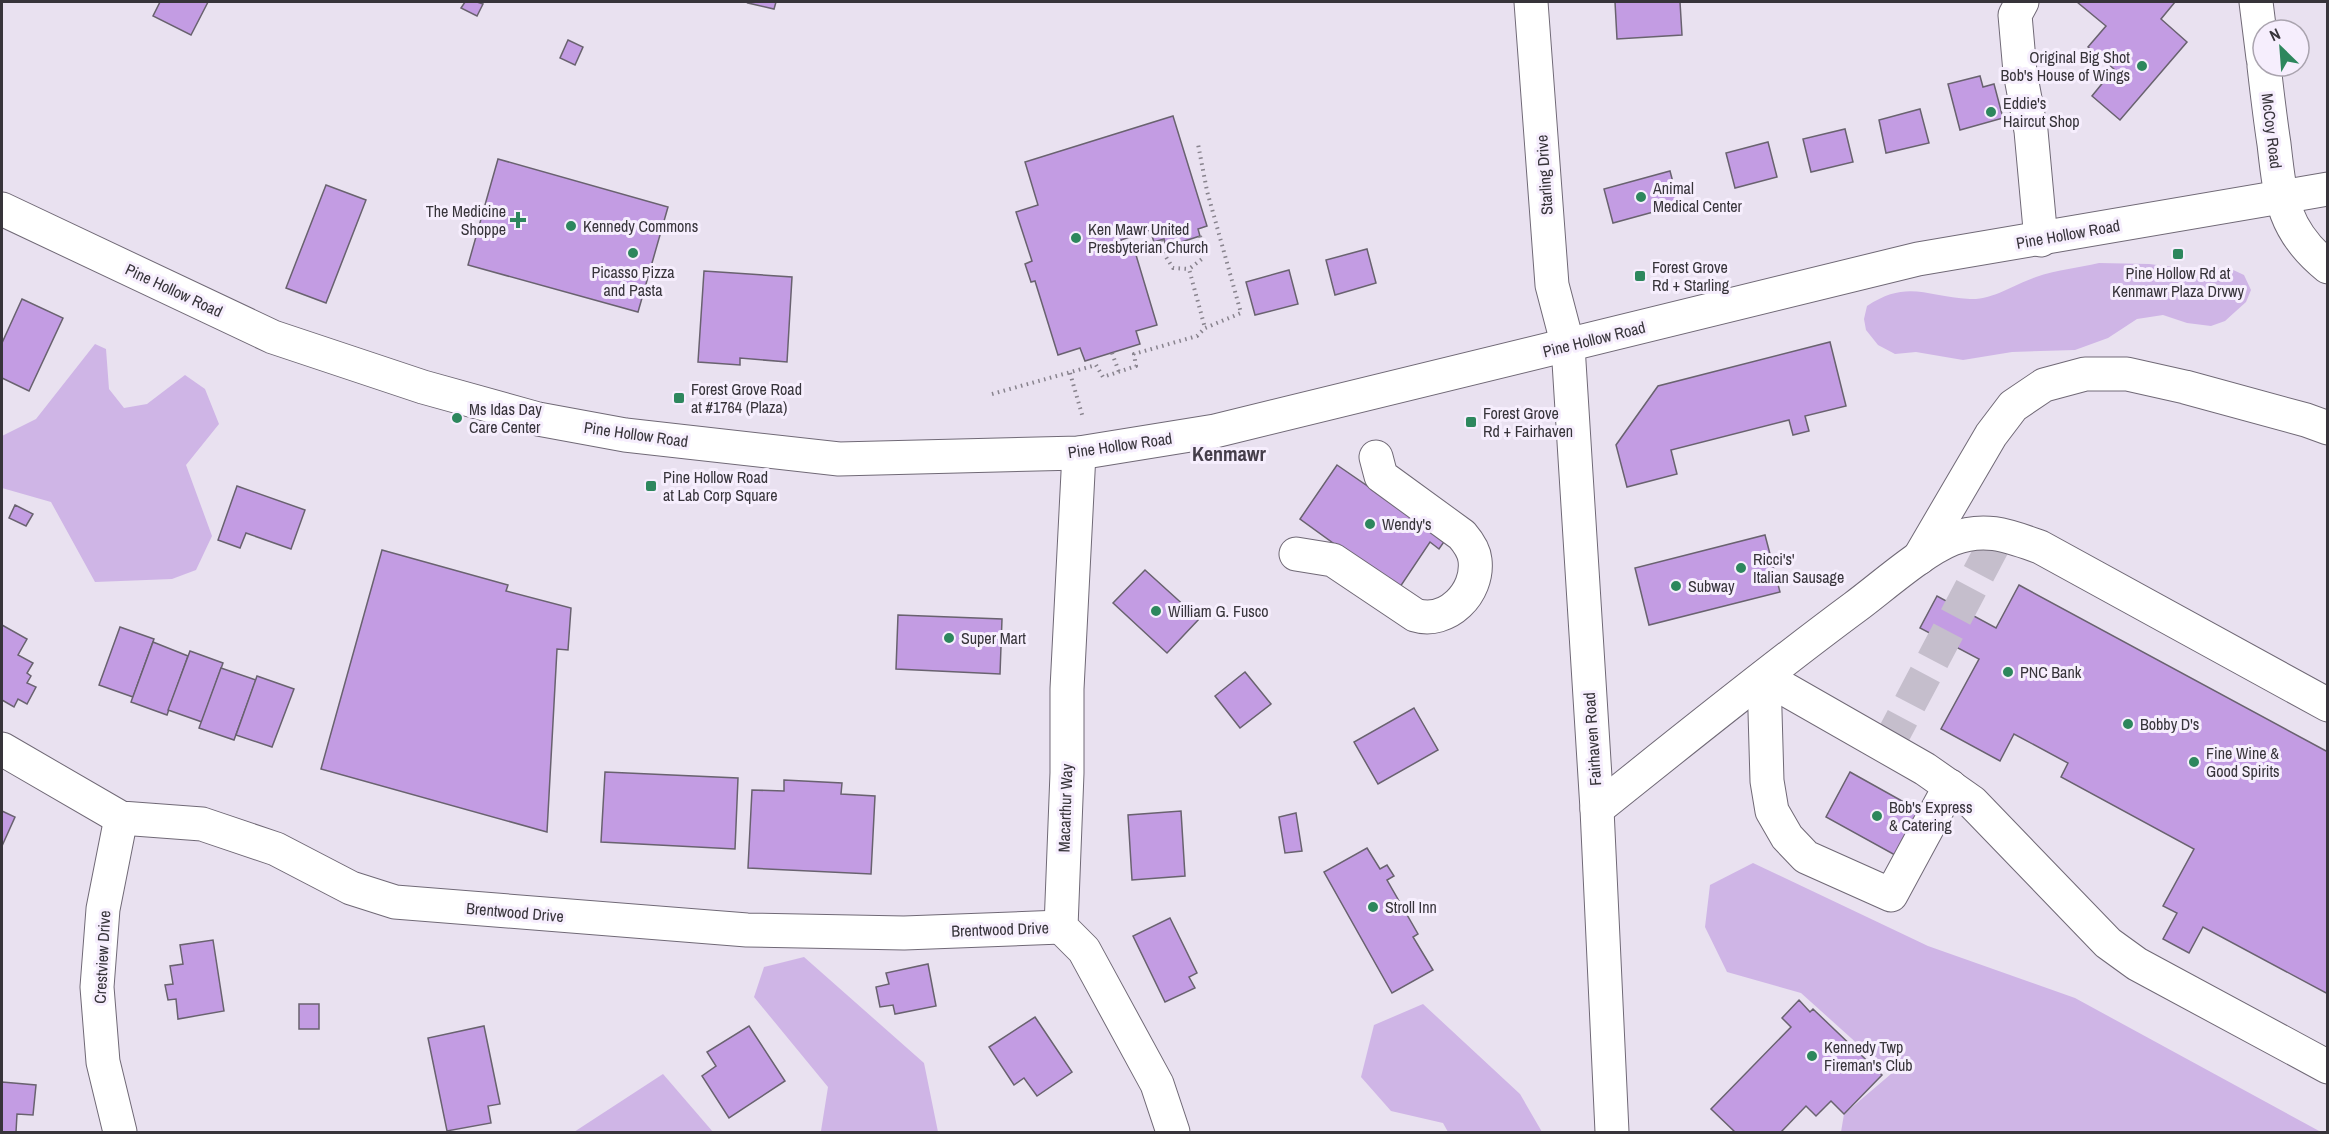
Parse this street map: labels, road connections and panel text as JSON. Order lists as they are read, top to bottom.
{
  "streets": {
    "street": [
      "McCoy Road",
      "Starling Drive",
      "Pine Hollow Road",
      "Fairhaven Road",
      "Macarthur Way",
      "Brentwood Drive",
      "Crestview Drive"
    ]
  },
  "crossings": [
    ["McCoy Road", "Pine Hollow Road"],
    ["Starling Drive", "Pine Hollow Road"],
    ["Starling Drive", "Fairhaven Road"],
    ["Pine Hollow Road", "Fairhaven Road"],
    ["Pine Hollow Road", "Macarthur Way"],
    ["Macarthur Way", "Brentwood Drive"],
    ["Brentwood Drive", "Crestview Drive"]
  ],
  "districts": ["Kenmawr"],
  "places": {
    "other": [
      "Original Big Shot Bob's House of Wings",
      "Eddie's Haircut Shop",
      "Animal Medical Center",
      "Kennedy Commons",
      "Ken Mawr United Presbyterian Church",
      "Picasso Pizza and Pasta",
      "Ms Idas Day Care Center",
      "Wendy's",
      "Ricci's' Italian Sausage",
      "Subway",
      "William G. Fusco",
      "Super Mart",
      "PNC Bank",
      "Bobby D's",
      "Fine Wine & Good Spirits",
      "Bob's Express & Catering",
      "Stroll Inn",
      "Kennedy Twp Fireman's Club"
    ],
    "health": ["The Medicine Shoppe"],
    "transit": [
      "Pine Hollow Rd at Kenmawr Plaza Drvwy",
      "Forest Grove Rd + Starling",
      "Forest Grove Road at #1764 (Plaza)",
      "Forest Grove Rd + Fairhaven",
      "Pine Hollow Road at Lab Corp Square"
    ]
  },
  "north": "top left"
}
